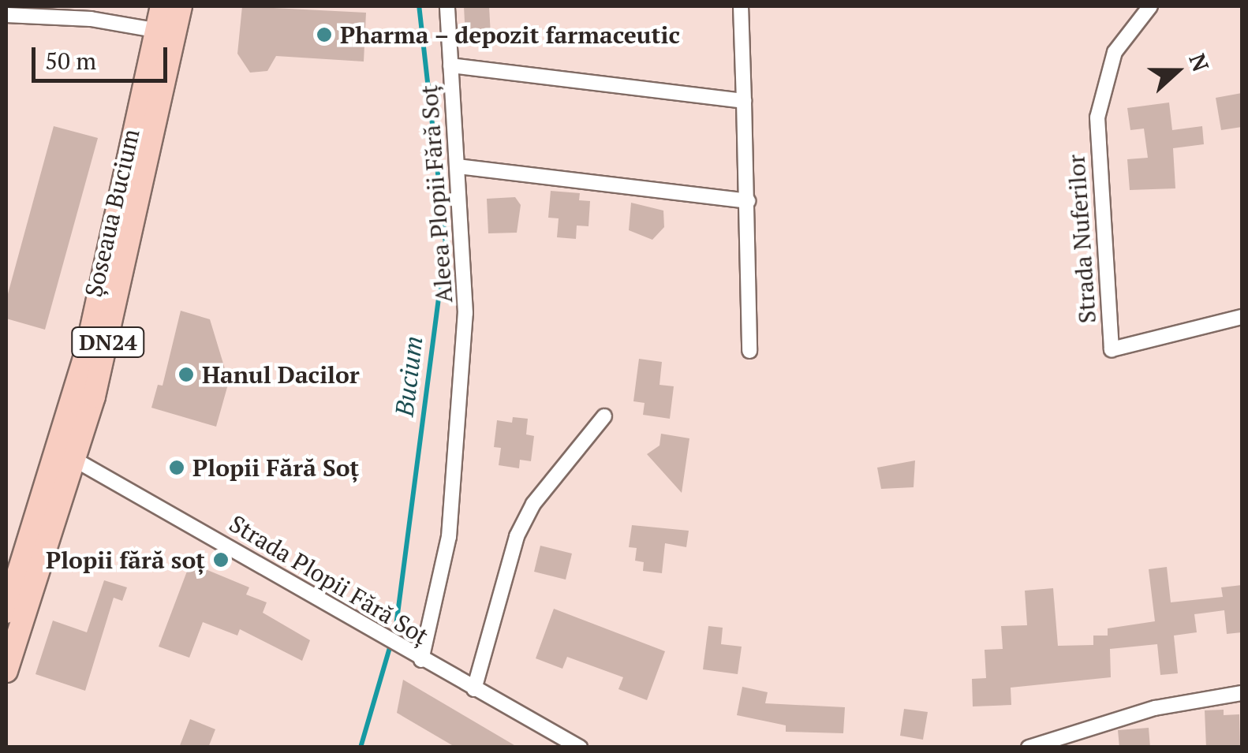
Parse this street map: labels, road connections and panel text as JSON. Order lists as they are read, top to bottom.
{
  "streets": {
    "main road": ["Șoseaua Bucium", "DN24"],
    "street": ["Aleea Plopii Fără Soț", "Strada Nuferilor", "Strada Plopii Fără Soț"]
  },
  "crossings": [
    ["Aleea Plopii Fără Soț", "Strada Plopii Fără Soț"],
    ["Șoseaua Bucium", "Strada Plopii Fără Soț"]
  ],
  "water": ["Bucium"],
  "places": [
    "Pharma – depozit farmaceutic",
    "Hanul Dacilor",
    "Plopii Fără Soț",
    "Plopii fără soț"
  ],
  "scale_bar": "50 m",
  "north": "right"
}
